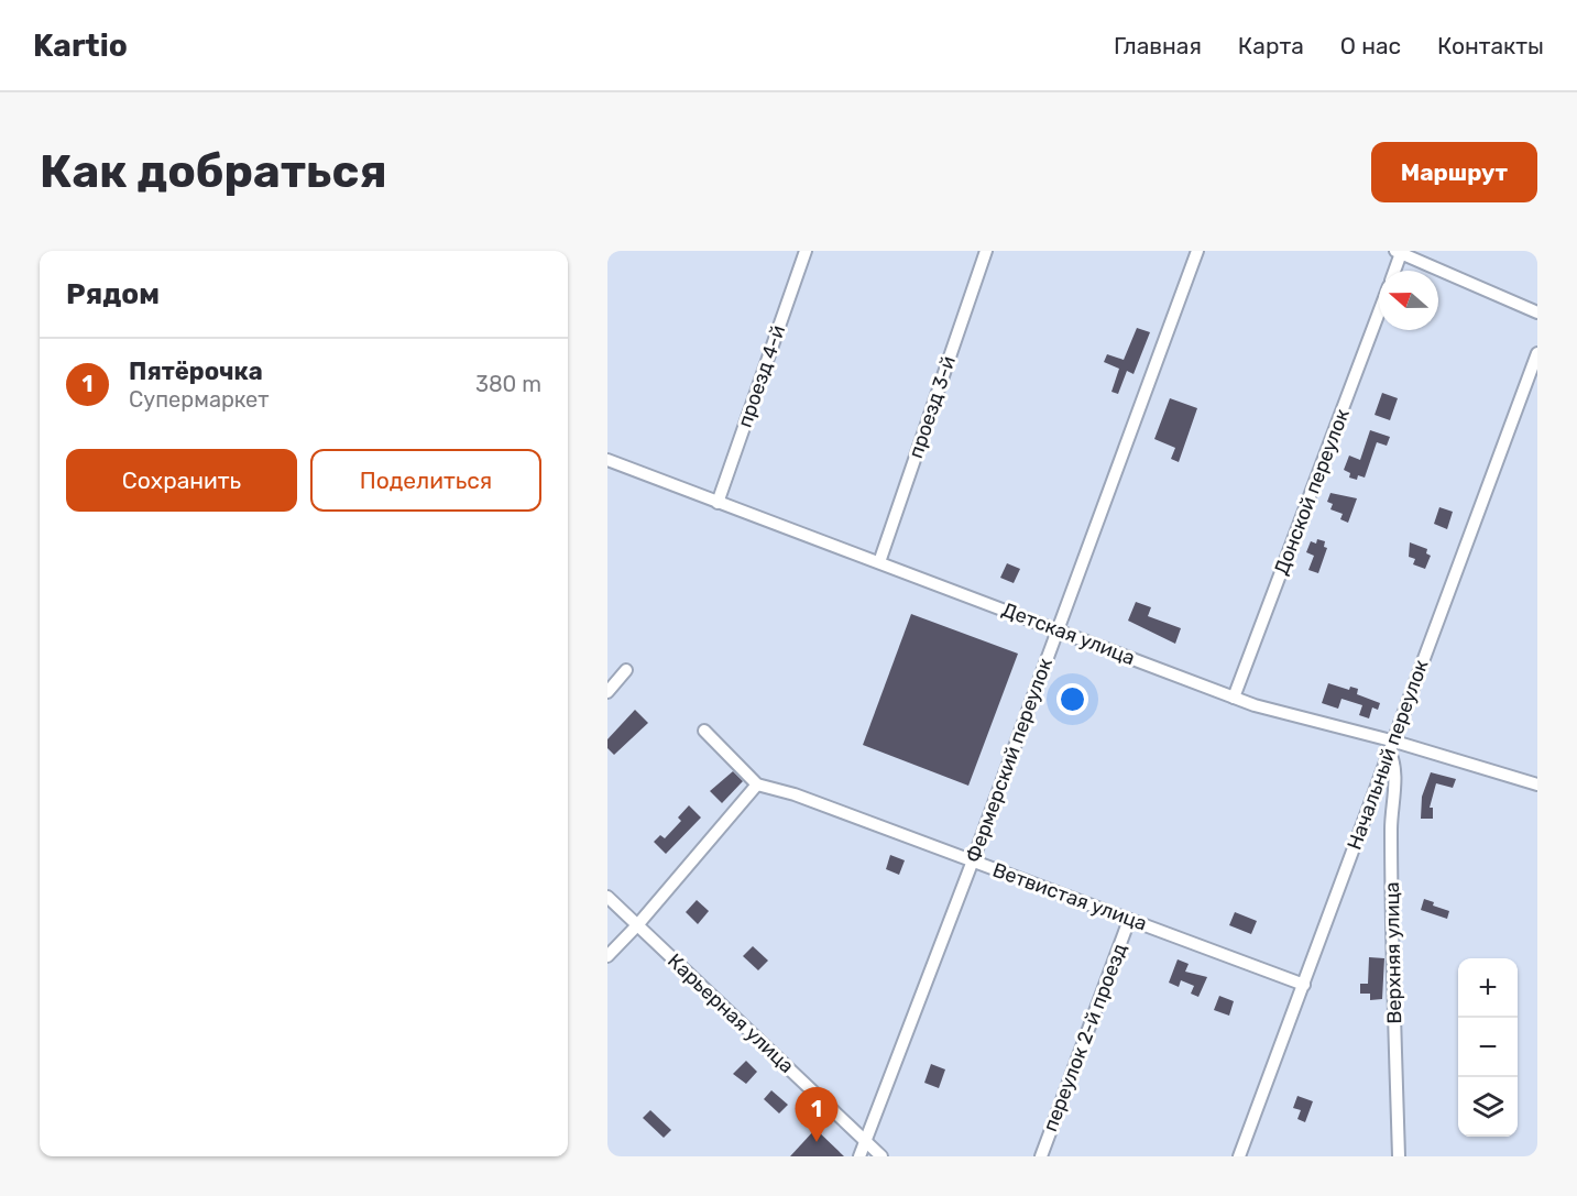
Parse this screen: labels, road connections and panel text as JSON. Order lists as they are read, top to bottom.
{
  "streets": {
    "street": [
      "проезд 4-й",
      "проезд 3-й",
      "Донской переулок",
      "Детская улица",
      "Начальный переулок",
      "Фермерский переулок",
      "Ветвистая улица",
      "Верхняя улица",
      "Карьерная улица",
      "переулок 2-й проезд"
    ]
  },
  "crossings": [
    ["проезд 4-й", "Детская улица"],
    ["проезд 3-й", "Детская улица"],
    ["Донской переулок", "Детская улица"],
    ["Детская улица", "Начальный переулок"],
    ["Детская улица", "Фермерский переулок"],
    ["Детская улица", "Верхняя улица"],
    ["Начальный переулок", "Ветвистая улица"],
    ["Начальный переулок", "Верхняя улица"],
    ["Фермерский переулок", "Ветвистая улица"],
    ["Фермерский переулок", "Карьерная улица"],
    ["Ветвистая улица", "переулок 2-й проезд"]
  ],
  "north": "left",
  "page": {
    "header": "Kartio",
    "nav": [
      "Главная",
      "Карта",
      "О нас",
      "Контакты"
    ],
    "buttons": [
      "Маршрут",
      ["Сохранить", "Поделиться"]
    ],
    "title": "Как добраться",
    "heading": "Рядом",
    "list": [
      {
        "mark": "1",
        "name": "Пятёрочка",
        "note": "Супермаркет",
        "value": "380 m"
      }
    ],
    "map_buttons": ["+", "−"],
    "pins": "1"
  }
}
